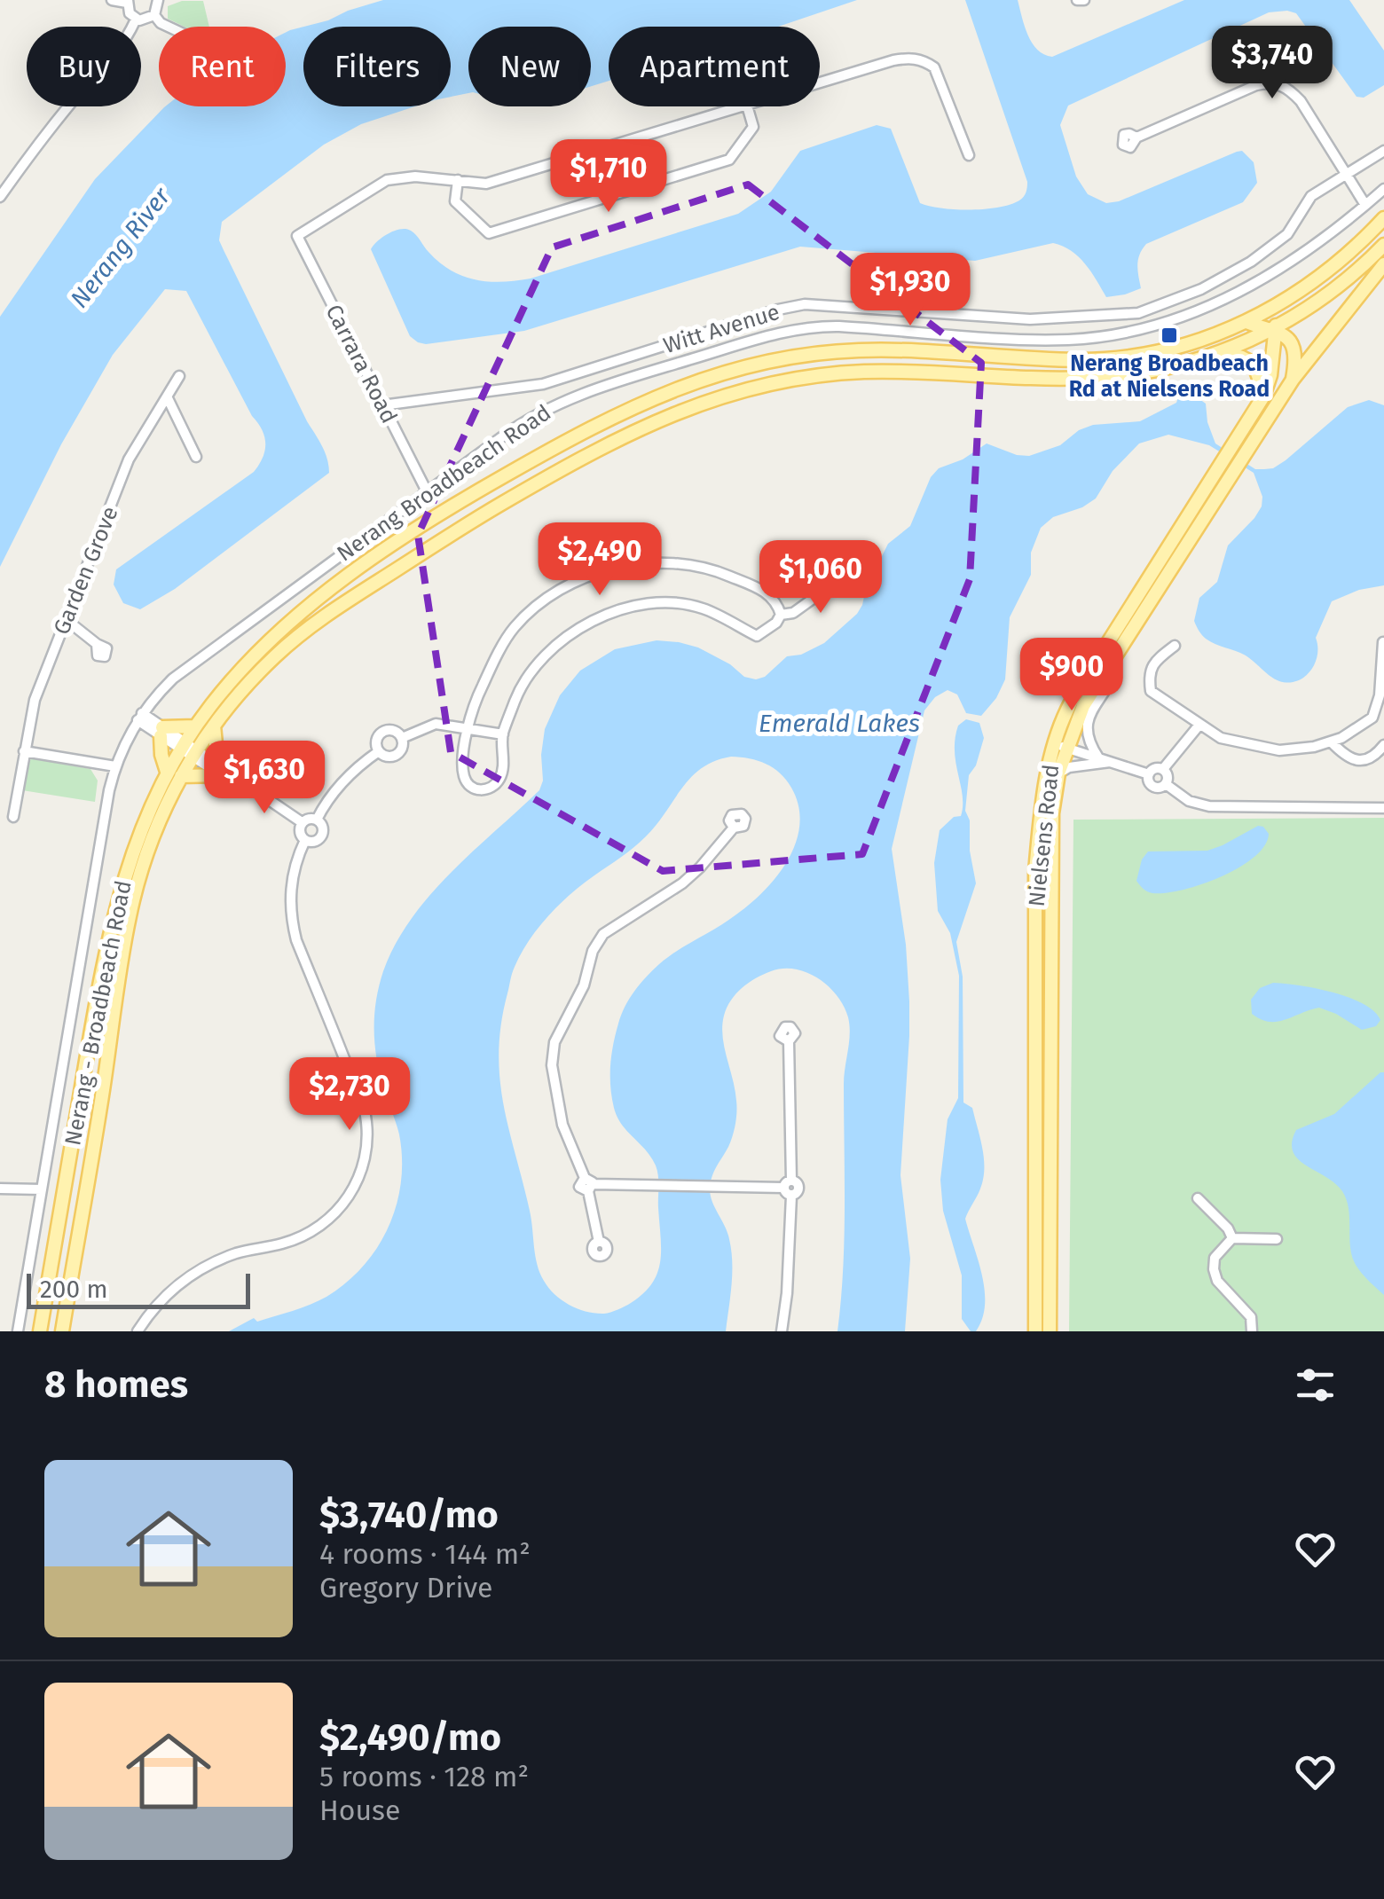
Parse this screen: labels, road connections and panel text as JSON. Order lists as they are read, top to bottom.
{
  "streets": {
    "main road": ["Nielsens Road", "Nerang - Broadbeach Road"],
    "street": [
      "Witt Avenue",
      "Carrara Road",
      "Nerang Broadbeach Road",
      "Garden Grove"
    ]
  },
  "crossings": [
    ["Witt Avenue", "Carrara Road"],
    ["Carrara Road", "Nerang Broadbeach Road"],
    ["Nielsens Road", "Nerang - Broadbeach Road"]
  ],
  "water": ["Nerang River", "Emerald Lakes"],
  "places": {
    "transit": ["Nerang Broadbeach Rd at Nielsens Road"]
  },
  "scale_bar": "200 m",
  "page": {
    "price": [
      "$3,740",
      "$1,710",
      "$1,930",
      "$2,490",
      "$1,060",
      "$900",
      "$1,630",
      "$2,730"
    ],
    "chip": [
      "Buy",
      "Rent",
      "Filters",
      "New",
      "Apartment"
    ],
    "scale": "200 m",
    "heading": "8 homes",
    "list": [
      {
        "name": "$3,740/mo",
        "note": "4 rooms · 144 m² · Gregory Drive"
      },
      {
        "name": "$2,490/mo",
        "note": "5 rooms · 128 m² · House"
      }
    ]
  }
}
